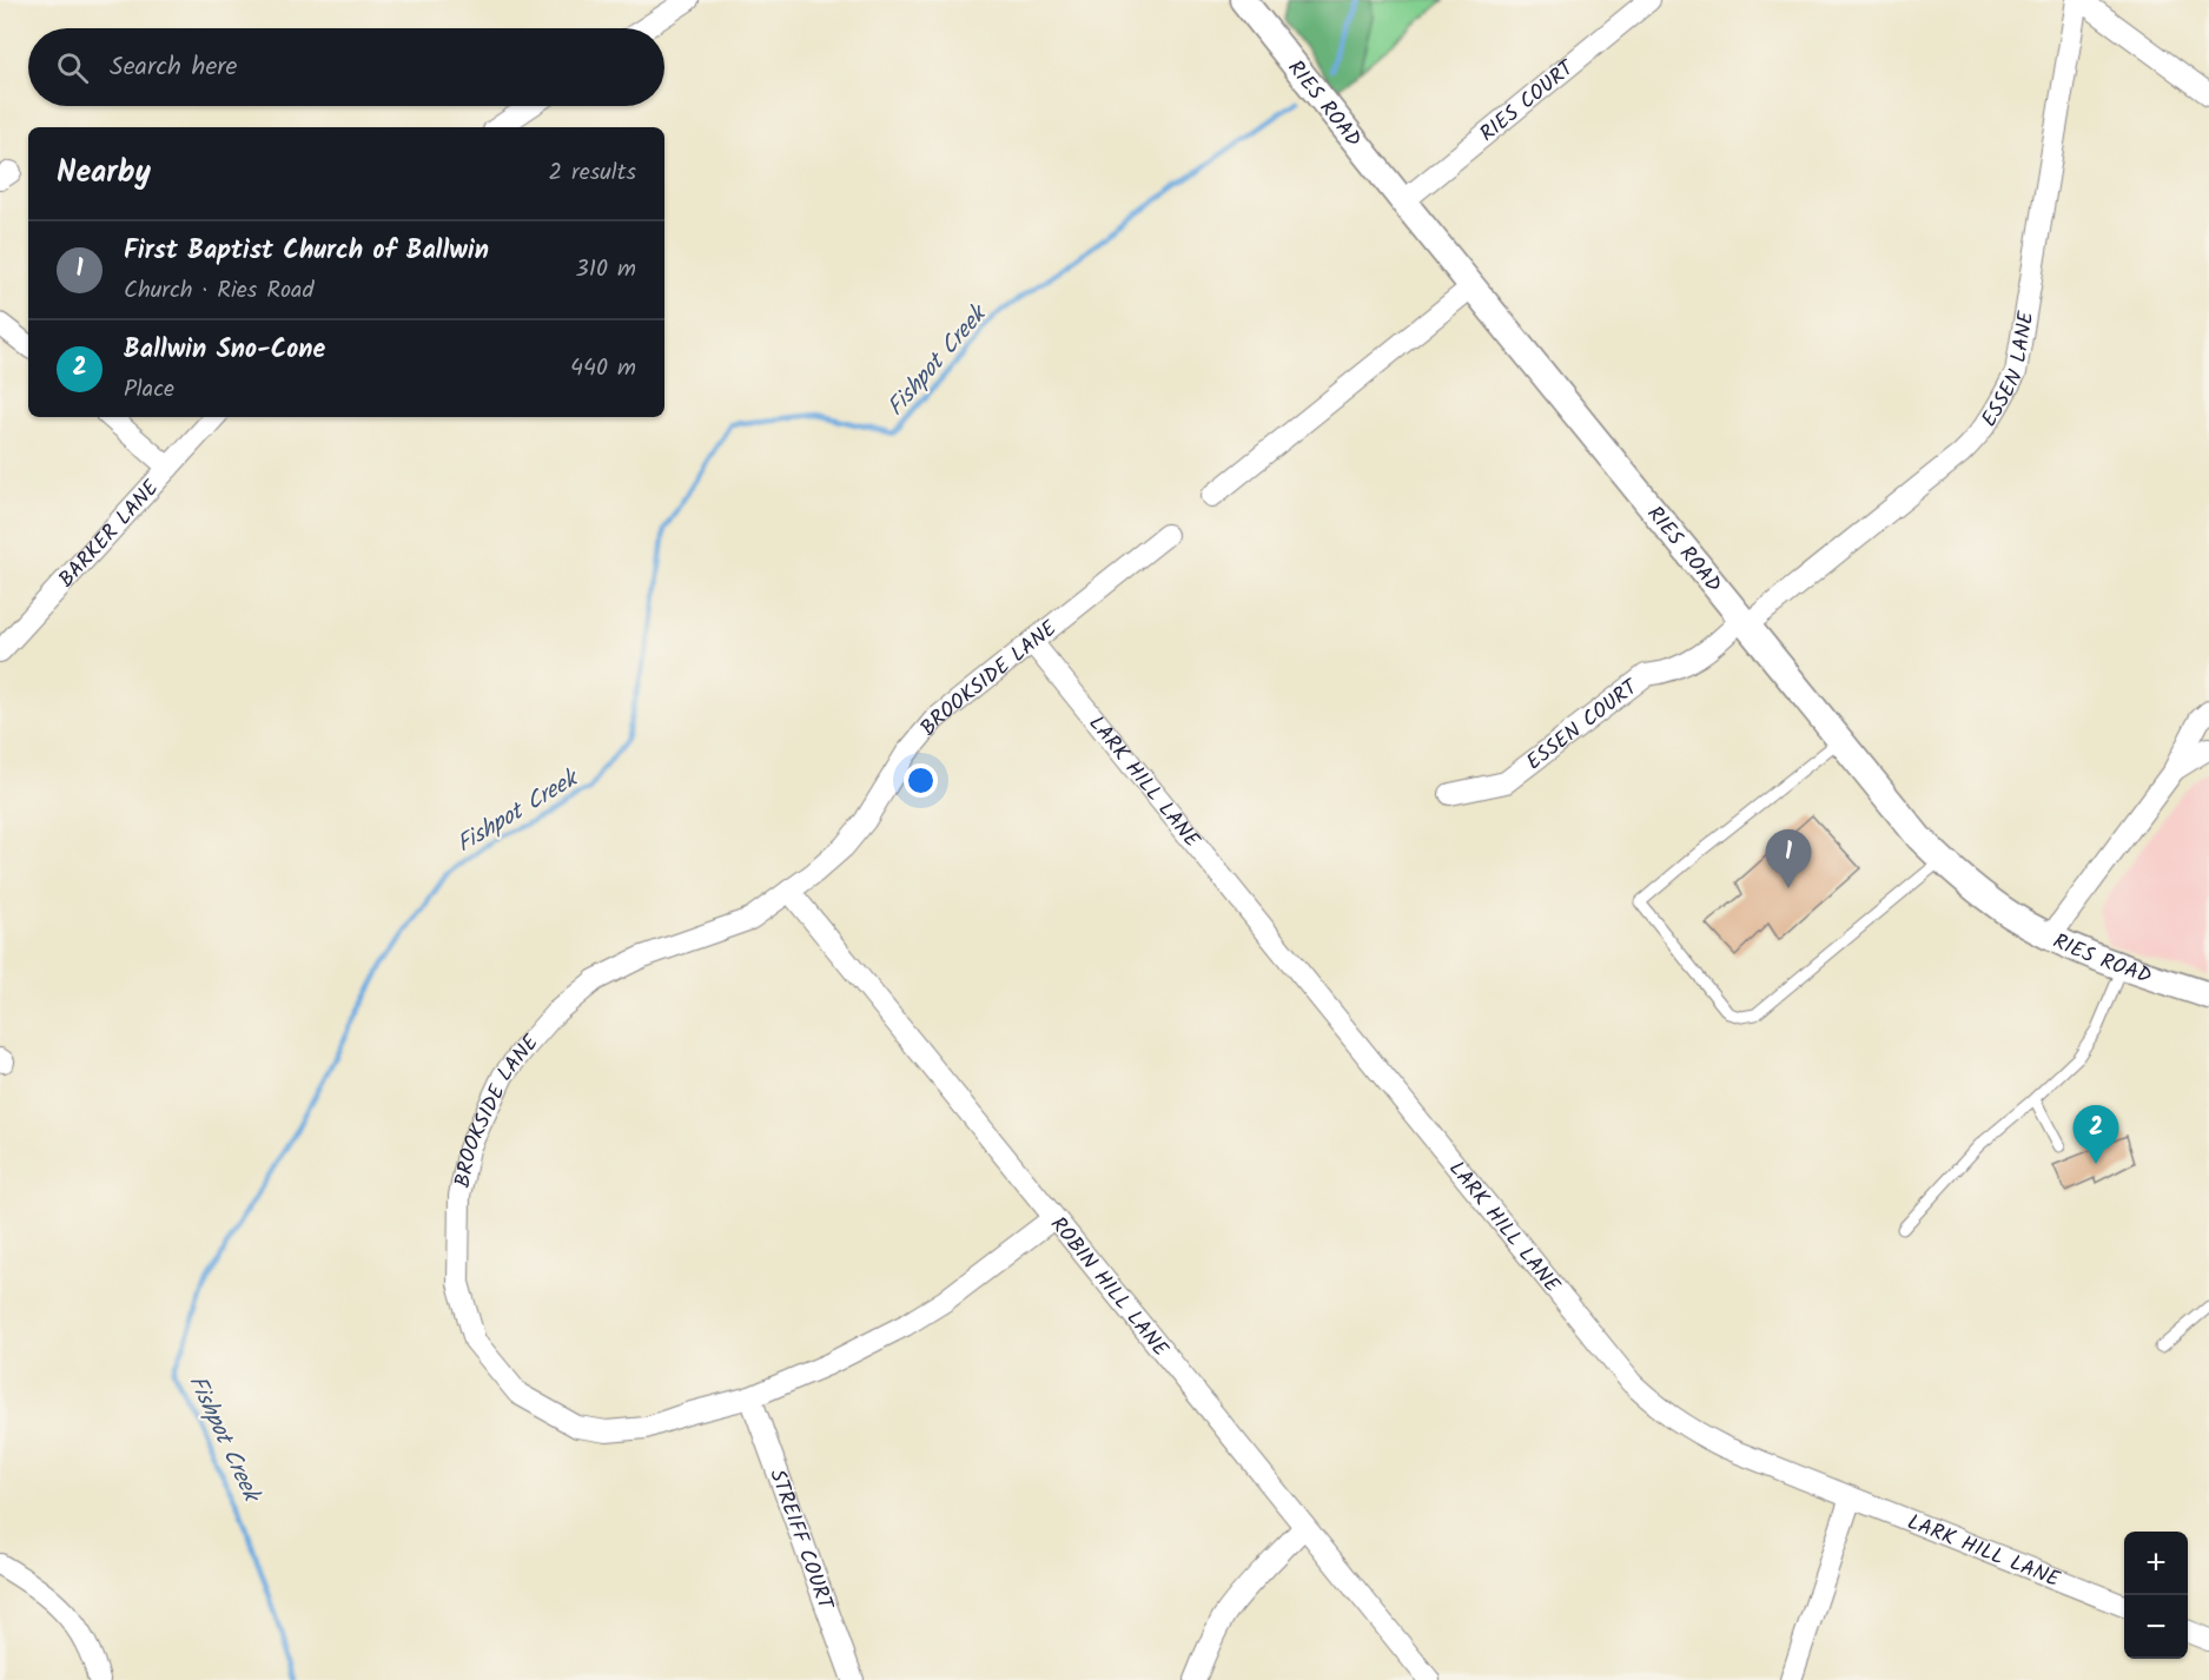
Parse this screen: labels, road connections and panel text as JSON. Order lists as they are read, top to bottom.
{
  "streets": {
    "street": [
      "RIES COURT",
      "RIES ROAD",
      "ESSEN LANE",
      "BARKER LANE",
      "BROOKSIDE LANE",
      "ESSEN COURT",
      "LARK HILL LANE",
      "ROBIN HILL LANE",
      "STREIFF COURT"
    ]
  },
  "crossings": [
    ["RIES COURT", "RIES ROAD"],
    ["RIES ROAD", "ESSEN LANE"],
    ["RIES ROAD", "ESSEN COURT"],
    ["ESSEN LANE", "ESSEN COURT"],
    ["BROOKSIDE LANE", "LARK HILL LANE"],
    ["BROOKSIDE LANE", "ROBIN HILL LANE"],
    ["BROOKSIDE LANE", "STREIFF COURT"]
  ],
  "water": ["Fishpot Creek"],
  "page": {
    "search": "Search here",
    "heading": ["Nearby", "2 results"],
    "list": [
      {
        "mark": "1",
        "name": "First Baptist Church of Ballwin",
        "note": "Church · Ries Road",
        "value": "310 m"
      },
      {
        "mark": "2",
        "name": "Ballwin Sno-Cone",
        "note": "Place",
        "value": "440 m"
      }
    ],
    "pins": ["1", "2"],
    "map_buttons": ["+", "−"]
  }
}
